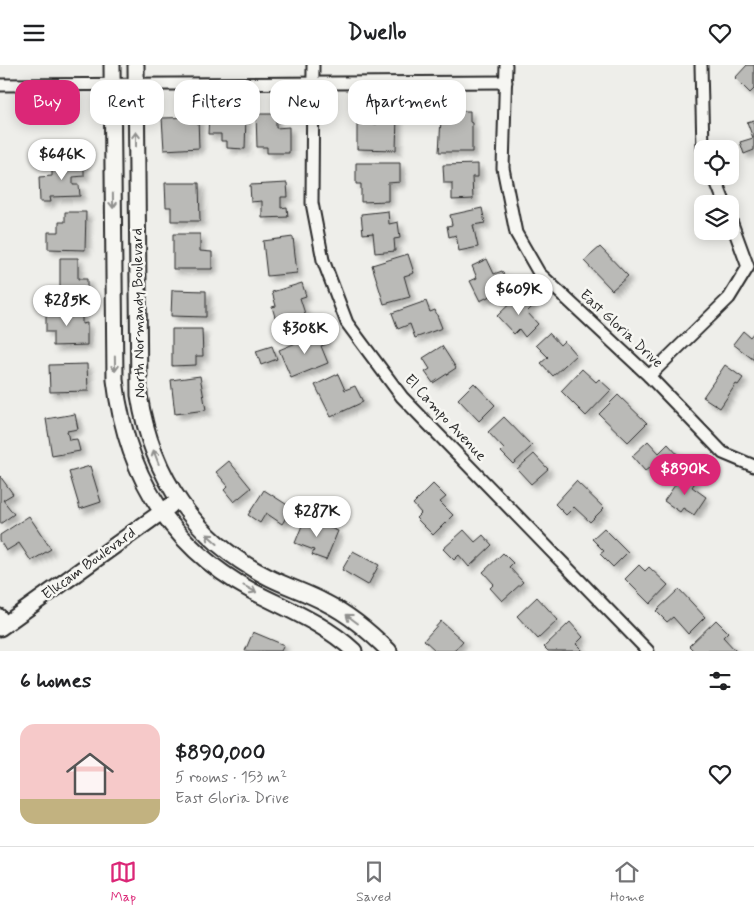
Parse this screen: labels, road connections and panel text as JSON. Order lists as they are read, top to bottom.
{
  "streets": {
    "street": [
      "North Normandy Boulevard",
      "East Gloria Drive",
      "El Campo Avenue",
      "Elkcam Boulevard"
    ]
  },
  "crossings": [
    ["North Normandy Boulevard", "Elkcam Boulevard"]
  ],
  "page": {
    "header": "Dwello",
    "chip": [
      "Buy",
      "Rent",
      "Filters",
      "New",
      "Apartment"
    ],
    "price": [
      "$646K",
      "$609K",
      "$285K",
      "$308K",
      "$890K",
      "$287K"
    ],
    "heading": "6 homes",
    "list": [
      {
        "name": "$890,000",
        "note": "5 rooms · 153 m² · East Gloria Drive"
      }
    ],
    "tabs": ["Map", "Saved", "Home"]
  }
}
